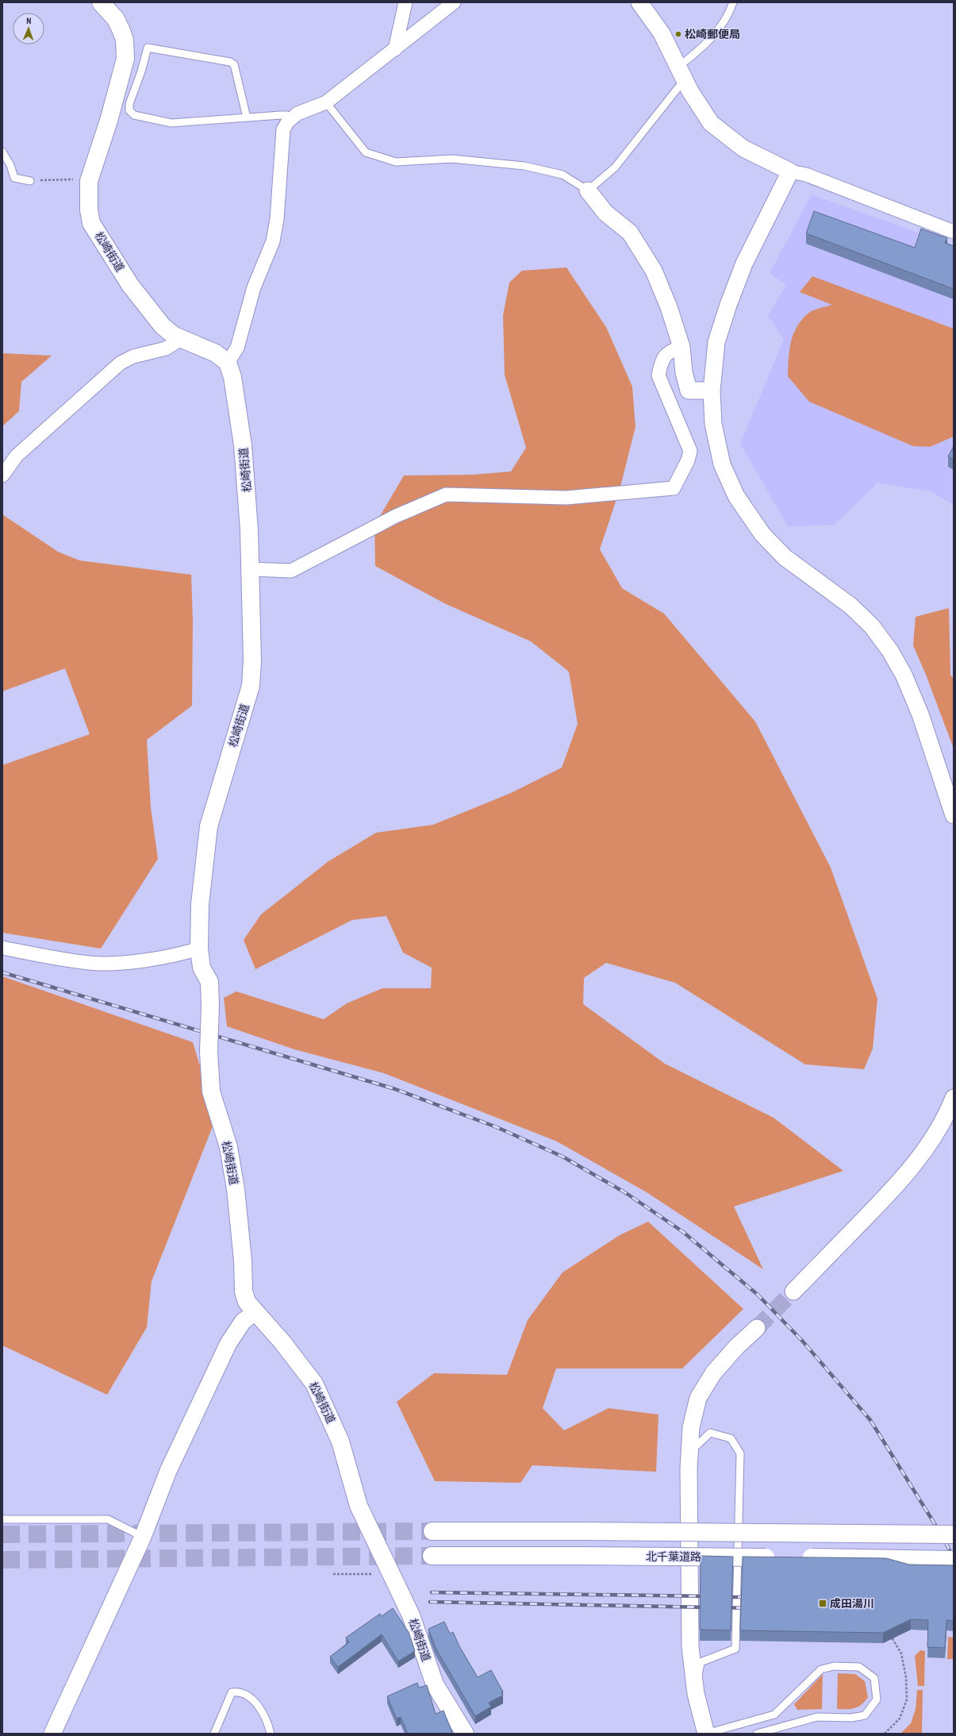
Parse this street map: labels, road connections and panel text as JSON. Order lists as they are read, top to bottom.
{
  "streets": {
    "main road": ["松崎街道", "北千葉道路"]
  },
  "places": {
    "other": ["松崎郵便局"],
    "transit": ["成田湯川"]
  },
  "north": "top"
}
